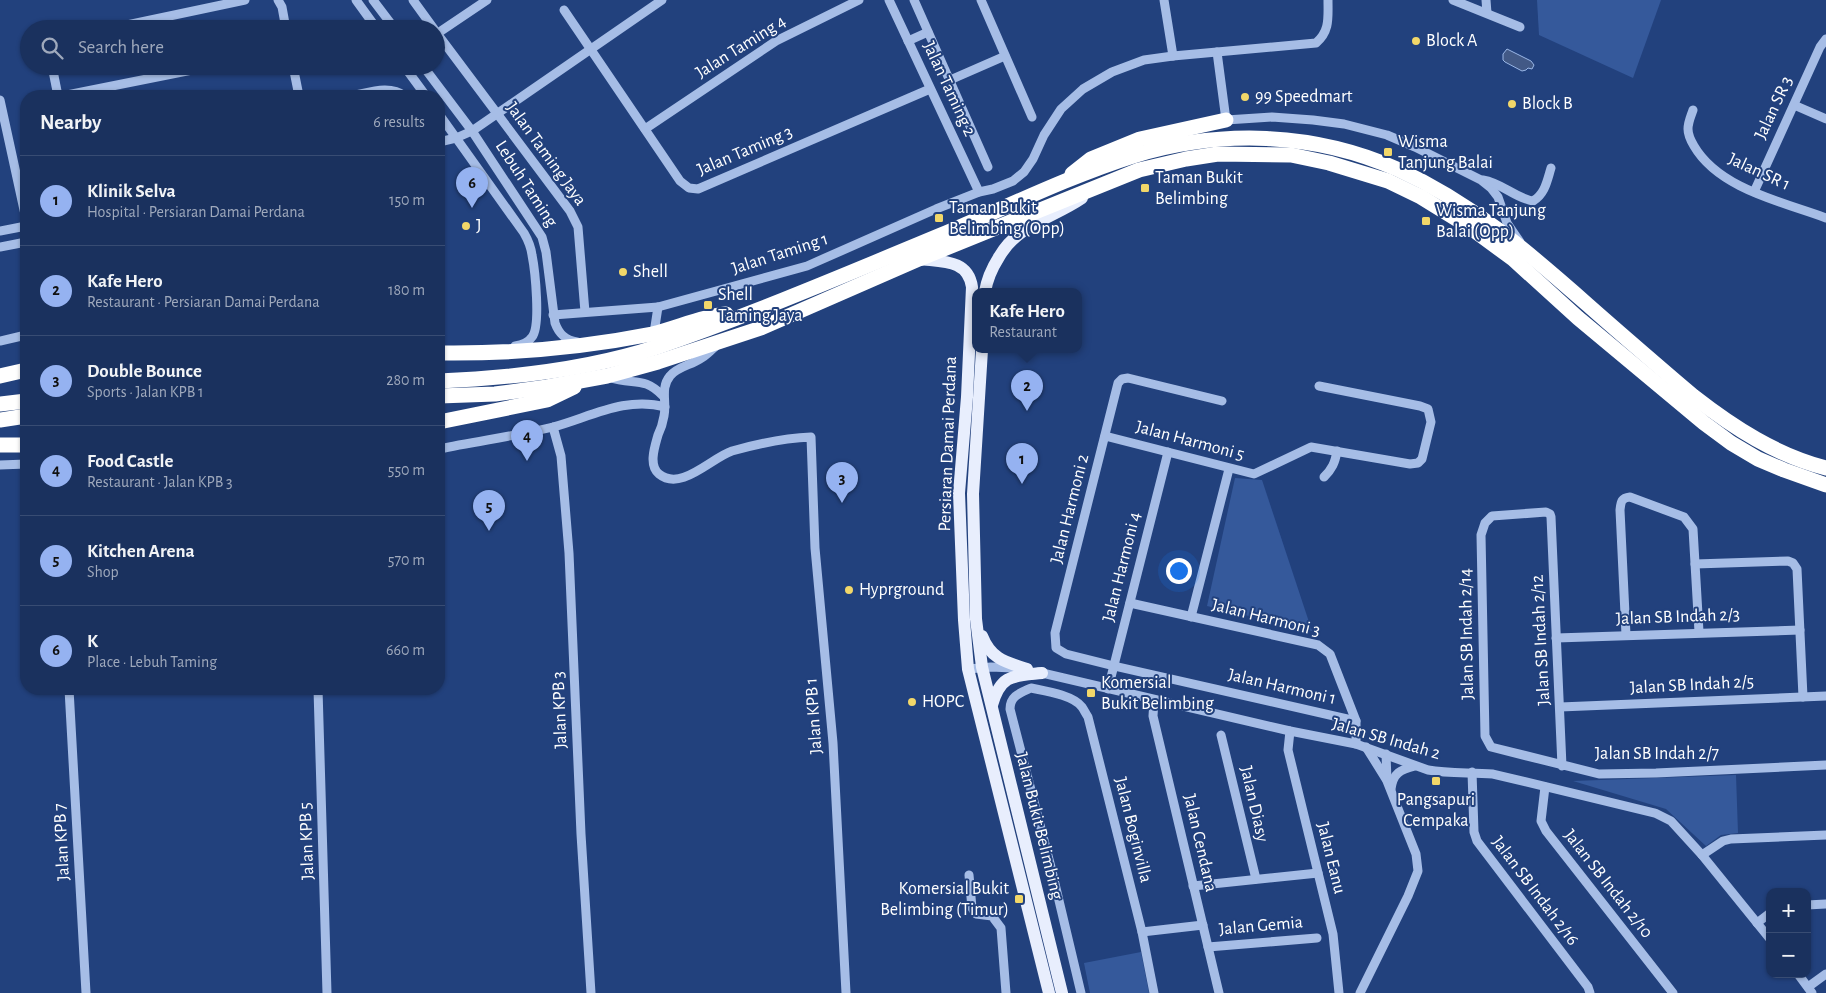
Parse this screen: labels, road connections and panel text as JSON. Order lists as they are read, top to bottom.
{
  "streets": {
    "main road": ["Persiaran Damai Perdana", "Jalan Bukit Belimbing"],
    "street": [
      "Jalan Taming 4",
      "Jalan Taming 2",
      "Jalan SR 3",
      "Jalan Taming 3",
      "Jalan Taming Jaya",
      "Jalan SR 1",
      "Lebuh Taming",
      "Jalan Taming 1",
      "Jalan Harmoni 5",
      "Jalan Harmoni 2",
      "Jalan Harmoni 4",
      "Jalan SB Indah 2/3",
      "Jalan Harmoni 3",
      "Jalan SB Indah 2/14",
      "Jalan SB Indah 2/12",
      "Jalan SB Indah 2/5",
      "Jalan Harmoni 1",
      "Jalan KPB 3",
      "Jalan KPB 1",
      "Jalan SB Indah 2",
      "Jalan SB Indah 2/7",
      "Jalan Diasy",
      "Jalan Boginvilla",
      "Jalan KPB 5",
      "Jalan KPB 7",
      "Jalan Cendana",
      "Jalan Eanu",
      "Jalan SB Indah 2/10",
      "Jalan SB Indah 2/16",
      "Jalan Gemia"
    ]
  },
  "crossings": [
    ["Jalan Taming 4", "Jalan Taming 3"],
    ["Jalan Taming 2", "Jalan Taming 3"],
    ["Jalan Taming 2", "Jalan Taming 1"],
    ["Jalan SR 3", "Jalan SR 1"],
    ["Jalan Taming Jaya", "Jalan Taming 1"],
    ["Lebuh Taming", "Jalan Taming 1"],
    ["Jalan Harmoni 5", "Jalan Harmoni 2"],
    ["Jalan Harmoni 5", "Jalan Harmoni 4"],
    ["Persiaran Damai Perdana", "Jalan SB Indah 2"],
    ["Persiaran Damai Perdana", "Jalan Bukit Belimbing"],
    ["Jalan Harmoni 2", "Jalan Harmoni 1"],
    ["Jalan Harmoni 4", "Jalan Harmoni 3"],
    ["Jalan Harmoni 4", "Jalan Harmoni 1"],
    ["Jalan Harmoni 4", "Jalan SB Indah 2"],
    ["Jalan SB Indah 2/3", "Jalan SB Indah 2/12"],
    ["Jalan Harmoni 3", "Jalan Harmoni 1"],
    ["Jalan Harmoni 3", "Jalan SB Indah 2"],
    ["Jalan SB Indah 2/14", "Jalan SB Indah 2/12"],
    ["Jalan SB Indah 2/14", "Jalan SB Indah 2/7"],
    ["Jalan SB Indah 2/12", "Jalan SB Indah 2/5"],
    ["Jalan SB Indah 2/12", "Jalan SB Indah 2/7"],
    ["Jalan SB Indah 2", "Jalan Bukit Belimbing"],
    ["Jalan SB Indah 2", "Jalan Cendana"],
    ["Jalan SB Indah 2", "Jalan Eanu"],
    ["Jalan SB Indah 2", "Jalan SB Indah 2/10"],
    ["Jalan SB Indah 2", "Jalan SB Indah 2/16"],
    ["Jalan Cendana", "Jalan Gemia"]
  ],
  "places": {
    "other": [
      "Block A",
      "99 Speedmart",
      "Block B",
      "J",
      "Shell",
      "Hyprground",
      "HOPC"
    ],
    "transit": [
      "Wisma Tanjung Balai",
      "Taman Bukit Belimbing",
      "Taman Bukit Belimbing (Opp)",
      "Wisma Tanjung Balai (Opp)",
      "Shell Taming Jaya",
      "Komersial Bukit Belimbing",
      "Pangsapuri Cempaka",
      "Komersial Bukit Belimbing (Timur)"
    ]
  },
  "page": {
    "search": "Search here",
    "heading": ["Nearby", "6 results"],
    "list": [
      {
        "mark": "1",
        "name": "Klinik Selva",
        "note": "Hospital · Persiaran Damai Perdana",
        "value": "150 m"
      },
      {
        "mark": "2",
        "name": "Kafe Hero",
        "note": "Restaurant · Persiaran Damai Perdana",
        "value": "180 m"
      },
      {
        "mark": "3",
        "name": "Double Bounce",
        "note": "Sports · Jalan KPB 1",
        "value": "280 m"
      },
      {
        "mark": "4",
        "name": "Food Castle",
        "note": "Restaurant · Jalan KPB 3",
        "value": "550 m"
      },
      {
        "mark": "5",
        "name": "Kitchen Arena",
        "note": "Shop",
        "value": "570 m"
      },
      {
        "mark": "6",
        "name": "K",
        "note": "Place · Lebuh Taming",
        "value": "660 m"
      }
    ],
    "pins": [
      "6",
      "2",
      "4",
      "1",
      "3",
      "5"
    ],
    "popup": ["Kafe Hero", "Restaurant"],
    "map_buttons": ["+", "−"]
  }
}
